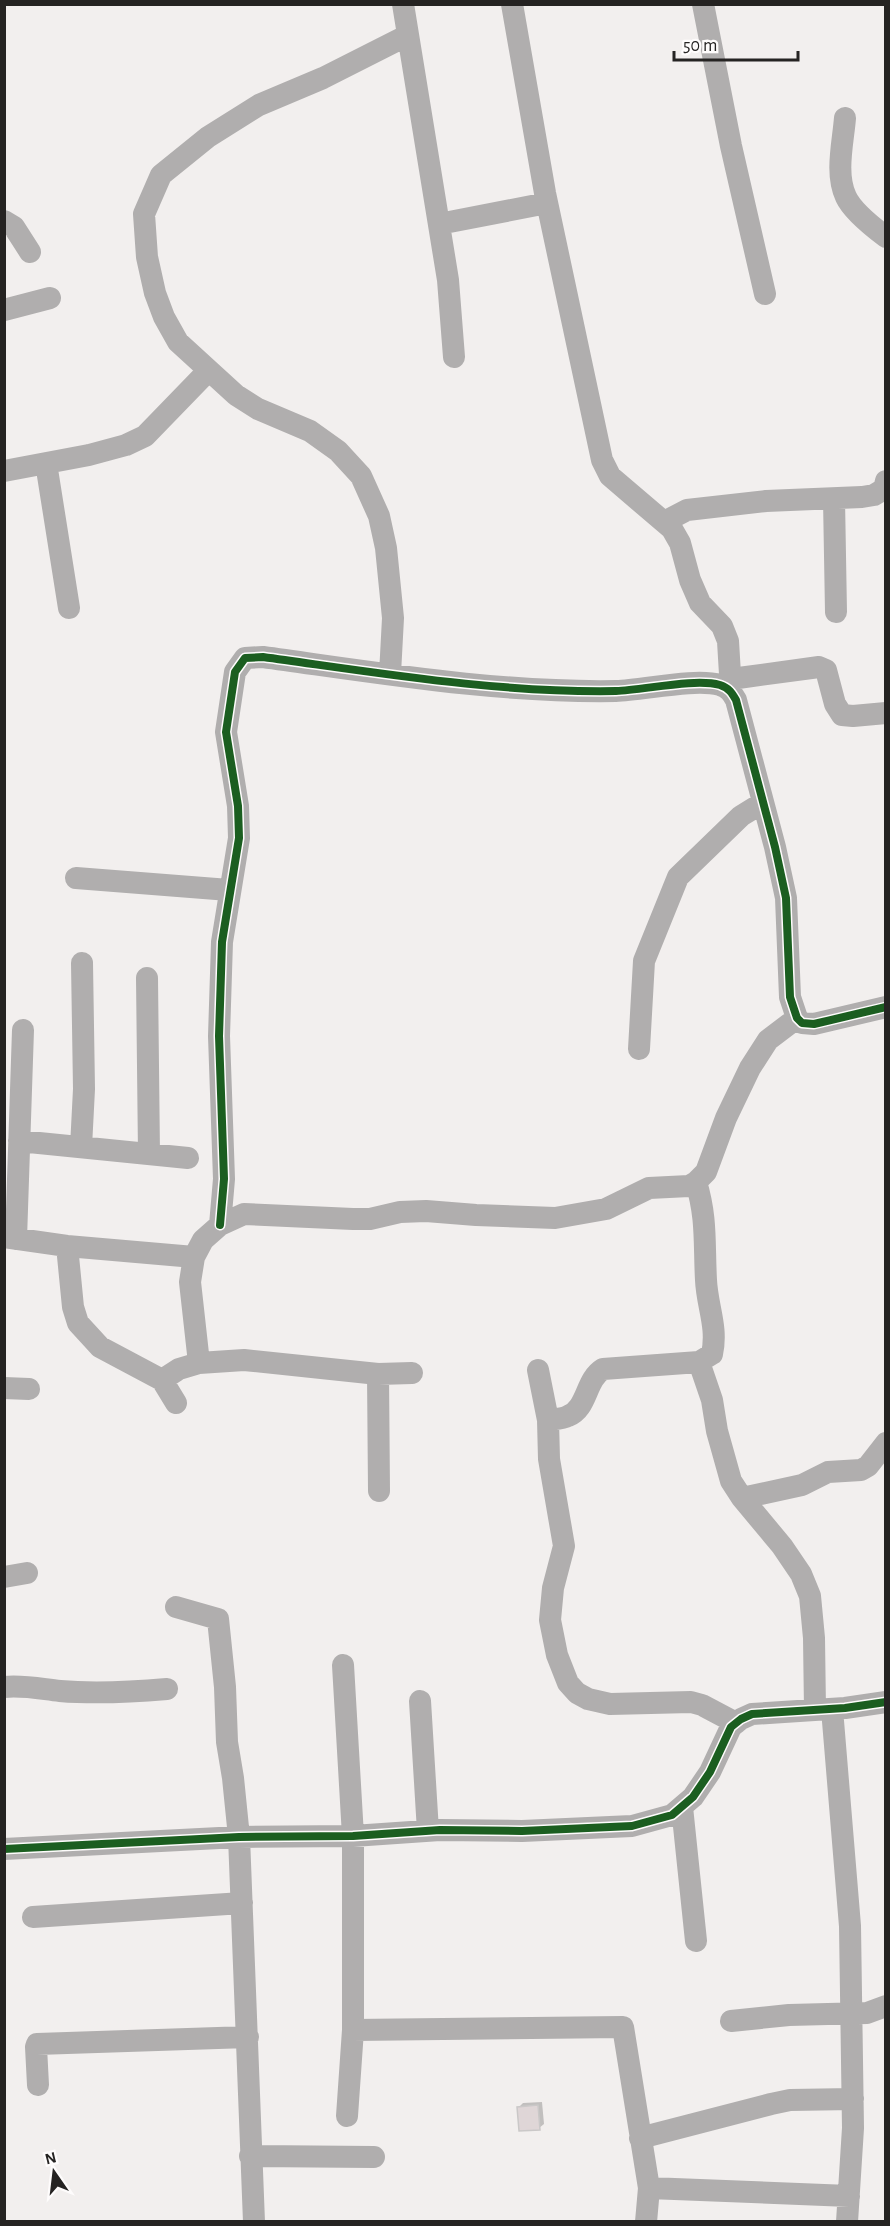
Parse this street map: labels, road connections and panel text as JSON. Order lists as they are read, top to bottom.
{
  "scale_bar": "50 m",
  "north": "top"
}
